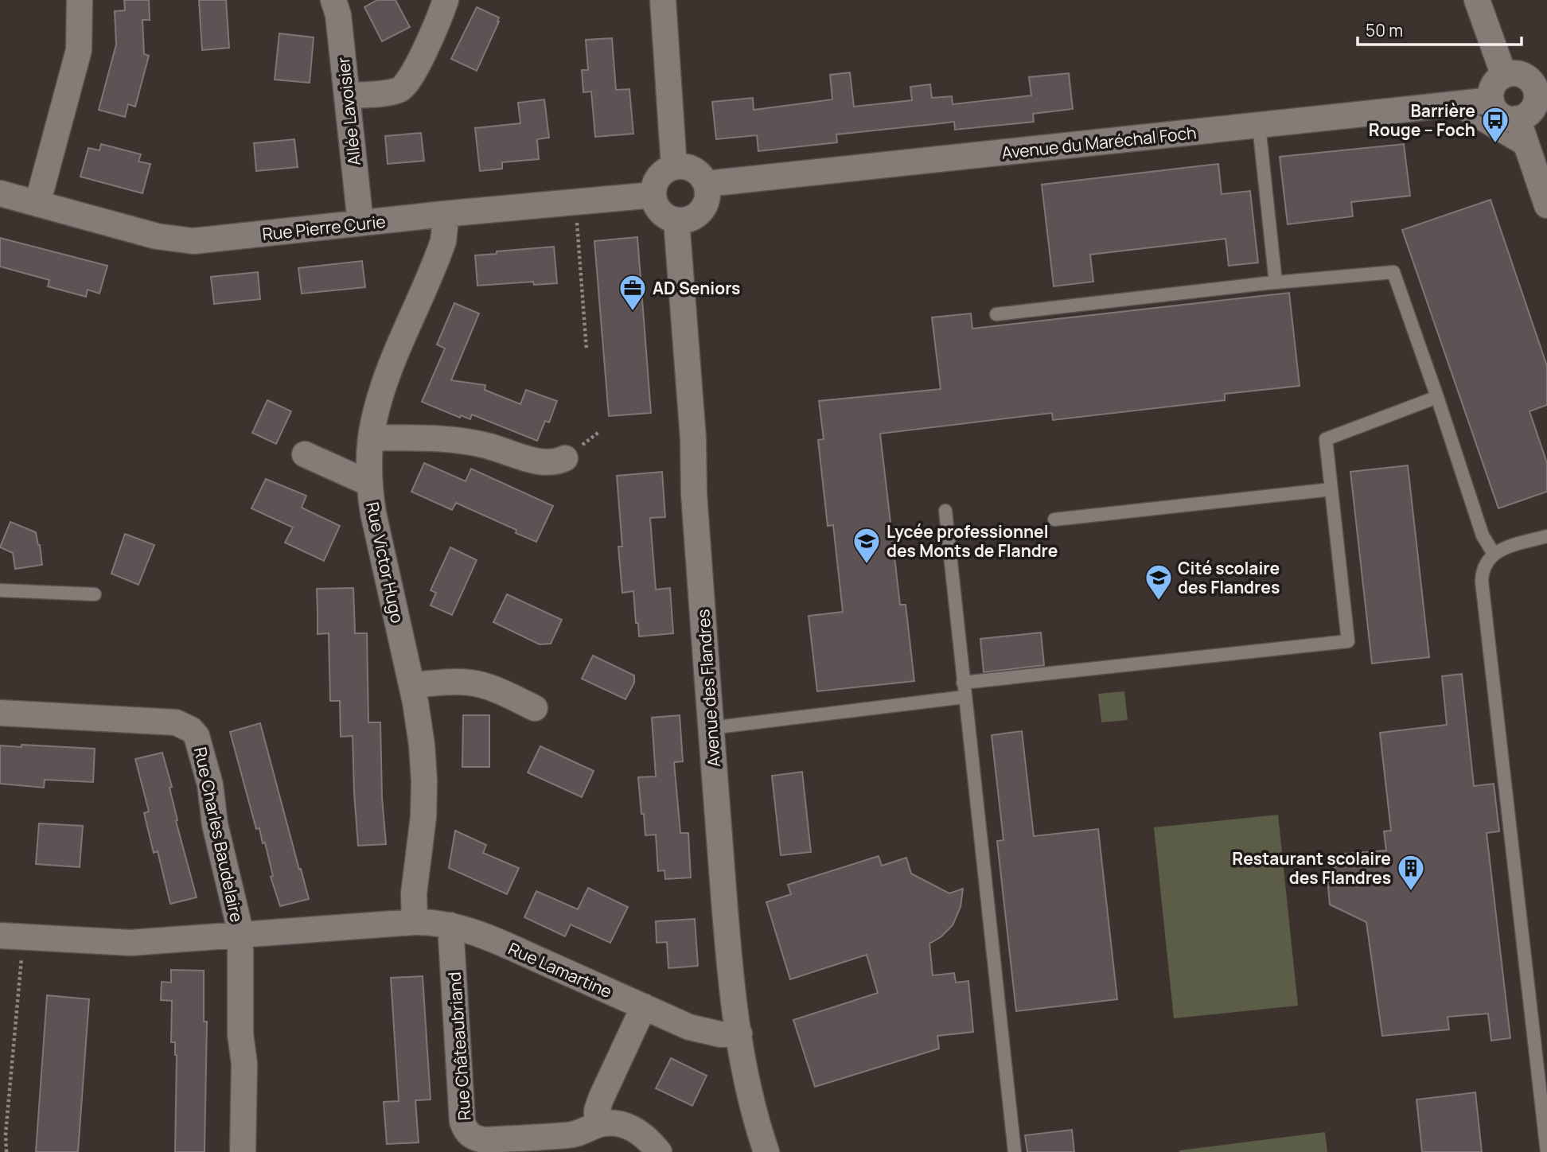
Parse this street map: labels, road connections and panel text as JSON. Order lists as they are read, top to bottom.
{
  "streets": {
    "street": [
      "Allée Lavoisier",
      "Avenue du Maréchal Foch",
      "Rue Pierre Curie",
      "Rue Victor Hugo",
      "Avenue des Flandres",
      "Rue Charles Baudelaire",
      "Rue Lamartine",
      "Rue Châteaubriand"
    ]
  },
  "crossings": [
    ["Allée Lavoisier", "Rue Pierre Curie"],
    ["Avenue du Maréchal Foch", "Rue Pierre Curie"],
    ["Avenue du Maréchal Foch", "Avenue des Flandres"],
    ["Rue Pierre Curie", "Rue Victor Hugo"],
    ["Rue Pierre Curie", "Avenue des Flandres"],
    ["Rue Victor Hugo", "Rue Lamartine"],
    ["Avenue des Flandres", "Rue Lamartine"],
    ["Rue Charles Baudelaire", "Rue Lamartine"],
    ["Rue Lamartine", "Rue Châteaubriand"]
  ],
  "places": {
    "bus stop": ["Barrière Rouge – Foch"],
    "office": ["AD Seniors"],
    "school or university": ["Lycée professionnel des Monts de Flandre", "Cité scolaire des Flandres"],
    "building": ["Restaurant scolaire des Flandres"]
  },
  "scale_bar": "50 m"
}
